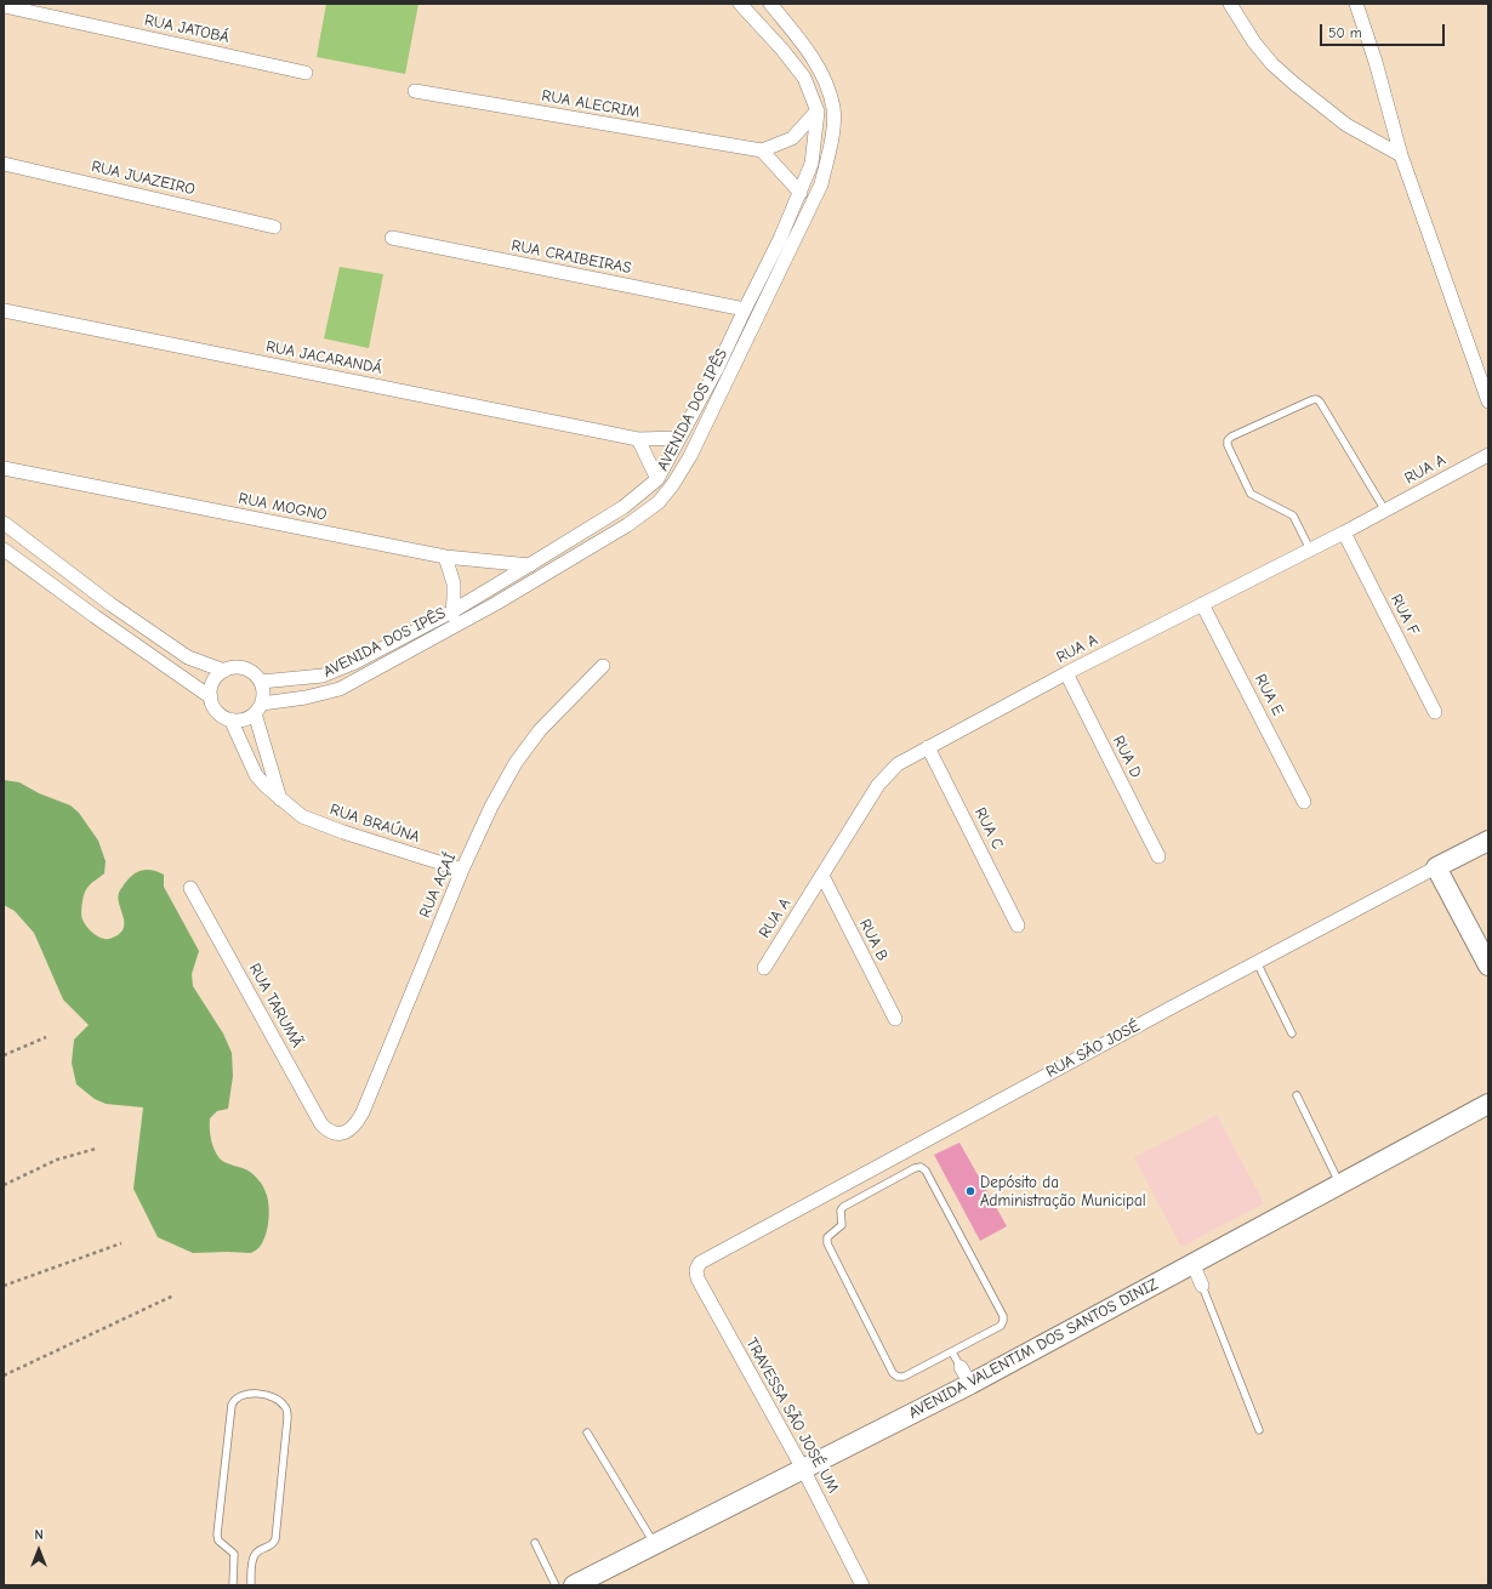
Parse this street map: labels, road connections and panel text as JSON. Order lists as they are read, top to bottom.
{
  "streets": {
    "street": [
      "RUA JATOBÁ",
      "RUA ALECRIM",
      "RUA JUAZEIRO",
      "RUA CRAIBEIRAS",
      "RUA JACARANDÁ",
      "AVENIDA DOS IPÊS",
      "RUA A",
      "RUA MOGNO",
      "RUA F",
      "RUA E",
      "RUA D",
      "RUA BRAÚNA",
      "RUA C",
      "RUA AÇAÍ",
      "RUA B",
      "RUA TARUMÃ",
      "RUA SÃO JOSÉ",
      "AVENIDA VALENTIM DOS SANTOS DINIZ",
      "TRAVESSA SÃO JOSÉ UM"
    ]
  },
  "crossings": [
    ["RUA CRAIBEIRAS", "AVENIDA DOS IPÊS"],
    ["RUA JACARANDÁ", "AVENIDA DOS IPÊS"],
    ["AVENIDA DOS IPÊS", "RUA MOGNO"],
    ["AVENIDA DOS IPÊS", "RUA BRAÚNA"],
    ["RUA A", "RUA F"],
    ["RUA A", "RUA E"],
    ["RUA A", "RUA D"],
    ["RUA A", "RUA C"],
    ["RUA A", "RUA B"],
    ["RUA BRAÚNA", "RUA AÇAÍ"],
    ["RUA AÇAÍ", "RUA TARUMÃ"],
    ["RUA SÃO JOSÉ", "TRAVESSA SÃO JOSÉ UM"],
    ["AVENIDA VALENTIM DOS SANTOS DINIZ", "TRAVESSA SÃO JOSÉ UM"]
  ],
  "places": ["Depósito da Administração Municipal"],
  "scale_bar": "50 m",
  "north": "top"
}
